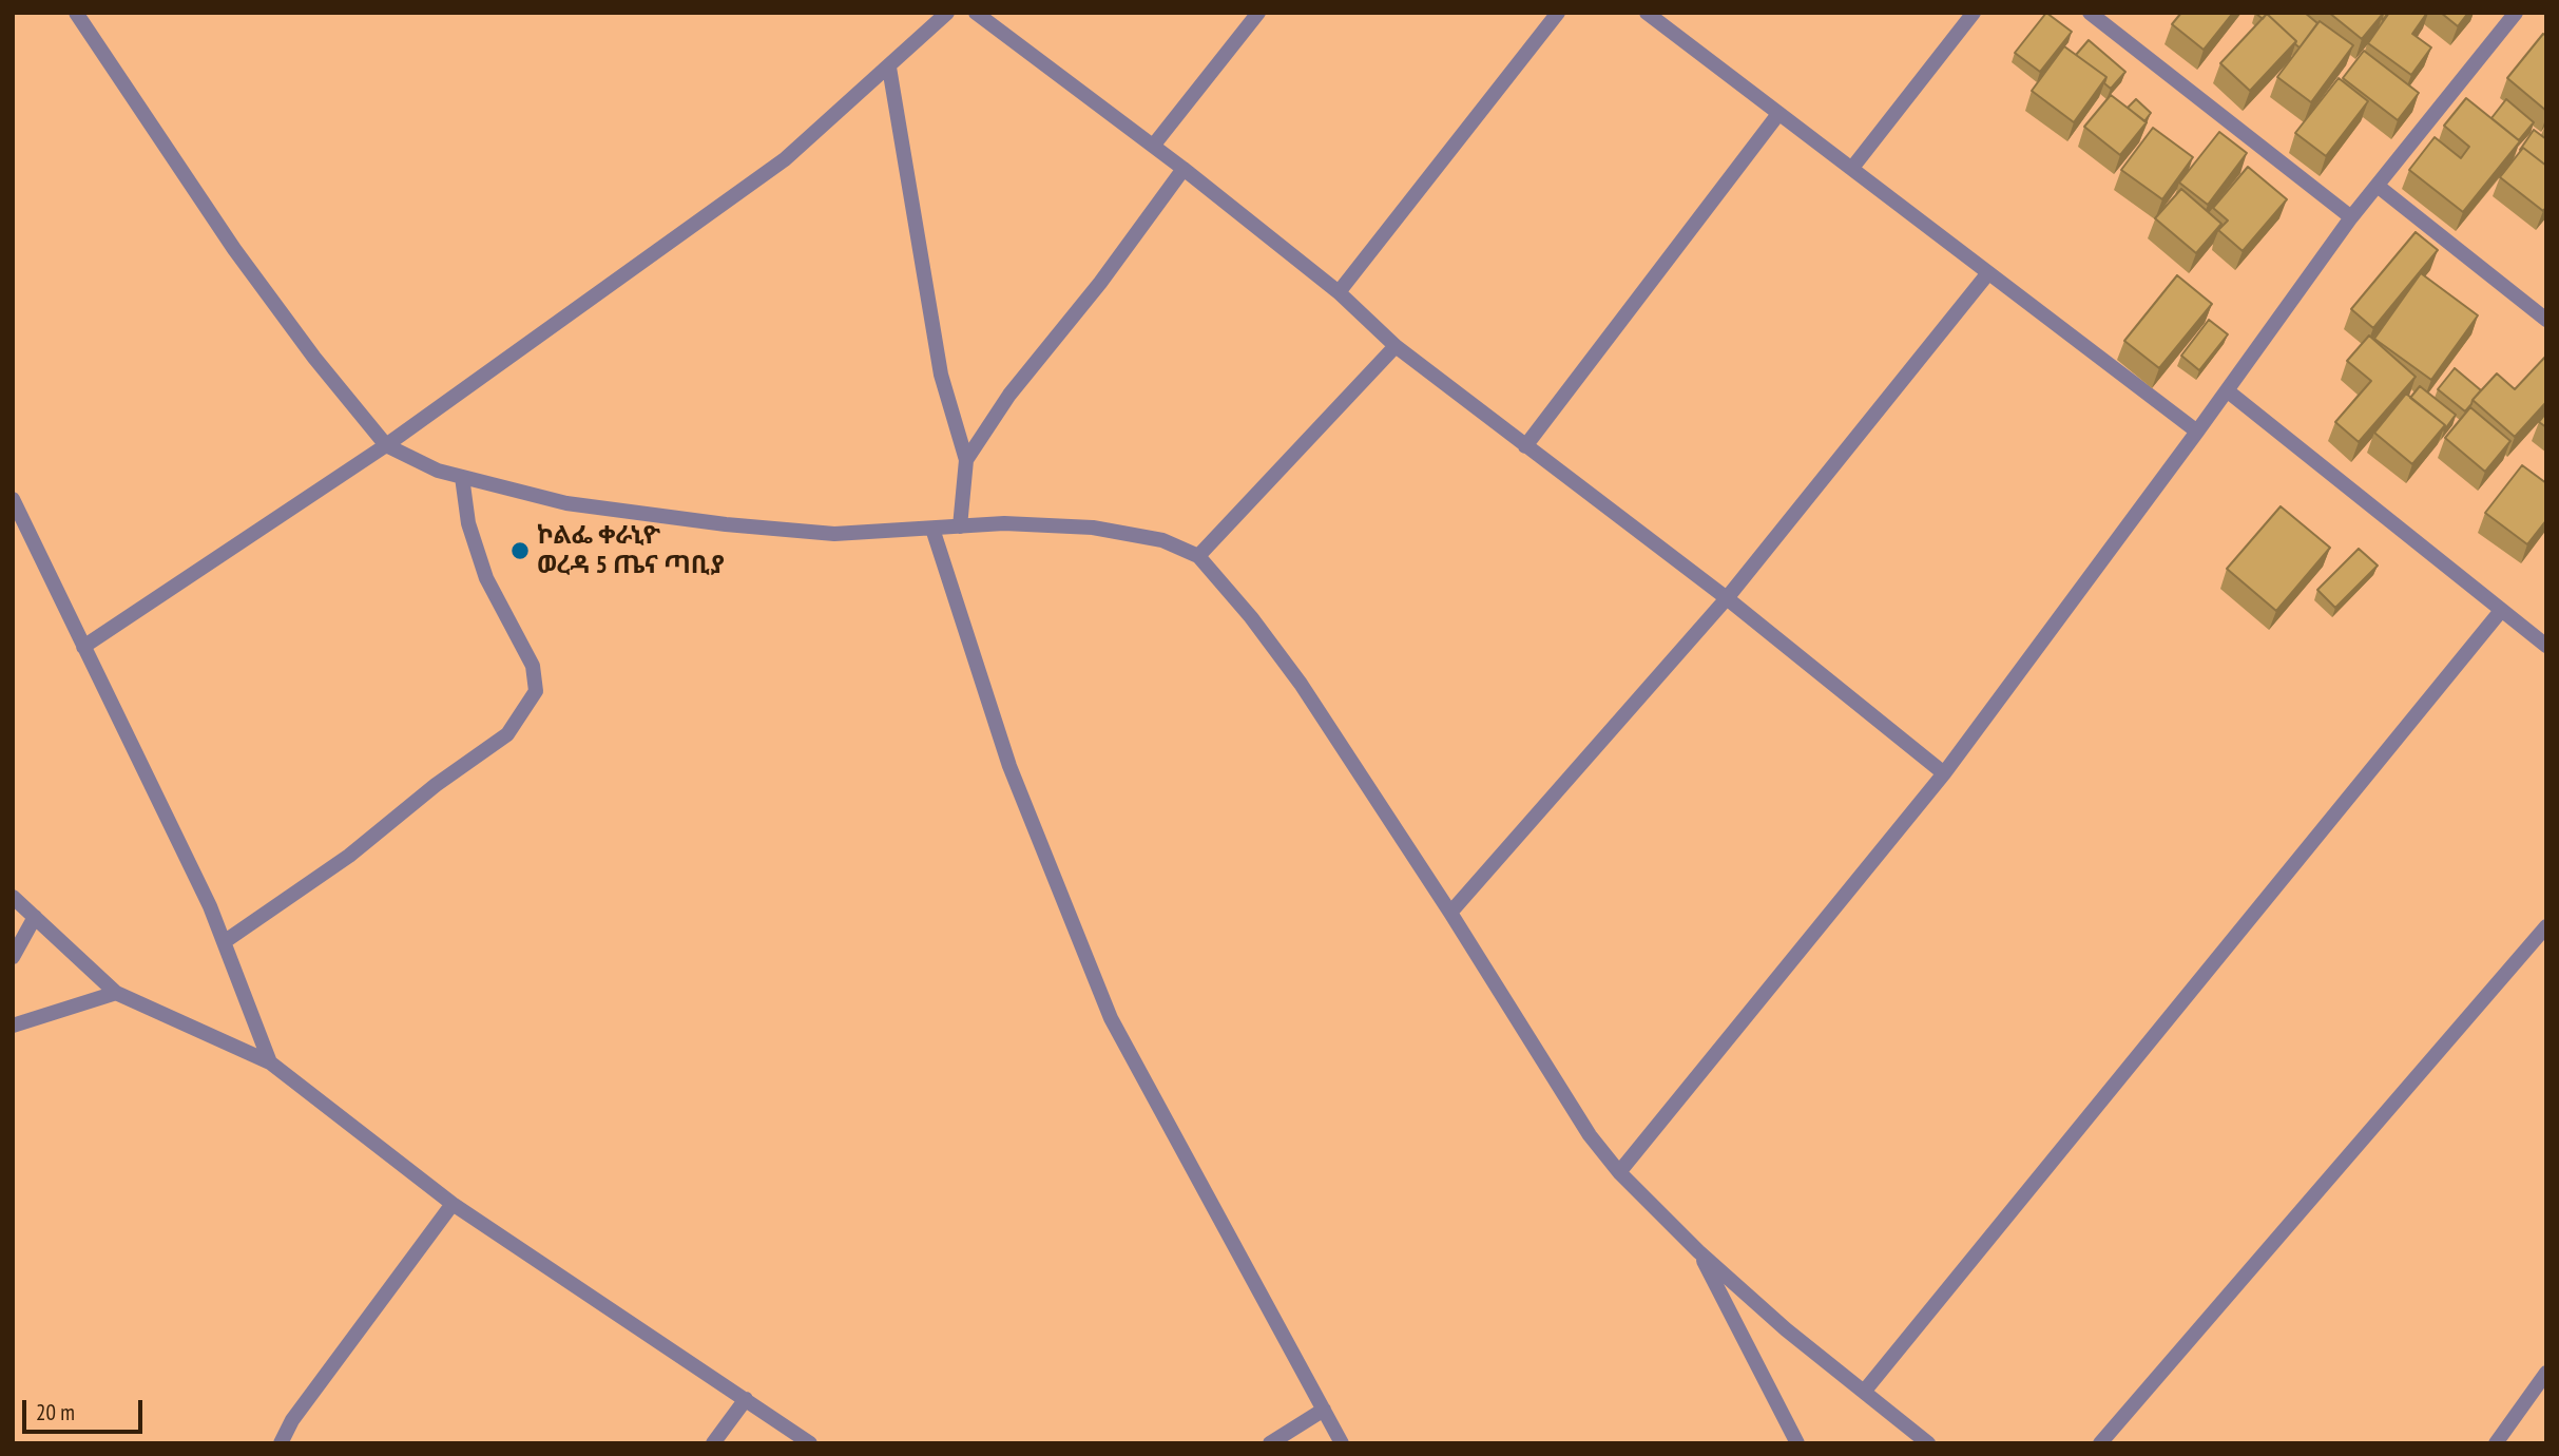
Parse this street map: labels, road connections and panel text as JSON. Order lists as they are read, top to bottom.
{
  "places": ["ኮልፌ ቀራኒዮ ወረዳ 5 ጤና ጣቢያ"],
  "scale_bar": "20 m"
}
